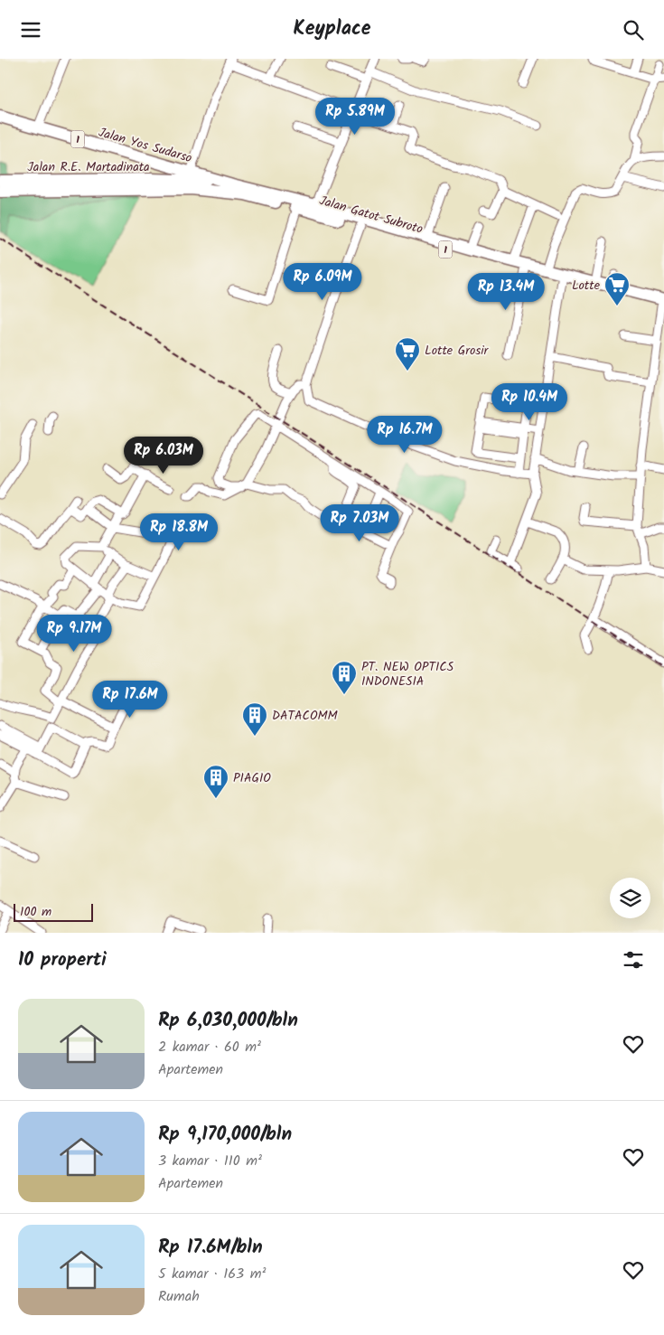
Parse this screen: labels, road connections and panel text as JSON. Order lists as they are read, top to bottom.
{
  "streets": {
    "highway": [
      "1",
      "Jalan Yos Sudarso",
      "Jalan R.E. Martadinata",
      "Jalan Gatot Subroto"
    ]
  },
  "crossings": [
    ["Jalan Yos Sudarso", "Jalan R.E. Martadinata"],
    ["Jalan Yos Sudarso", "Jalan Gatot Subroto"],
    ["Jalan R.E. Martadinata", "Jalan Gatot Subroto"]
  ],
  "places": {
    "supermarket": ["Lotte", "Lotte Grosir"],
    "building": ["PT. NEW OPTICS INDONESIA", "DATACOMM", "PIAGIO"]
  },
  "scale_bar": "100 m",
  "page": {
    "header": "Keyplace",
    "price": [
      "Rp 5.89M",
      "Rp 6.09M",
      "Rp 13.4M",
      "Rp 10.4M",
      "Rp 16.7M",
      "Rp 6.03M",
      "Rp 7.03M",
      "Rp 18.8M",
      "Rp 9.17M",
      "Rp 17.6M"
    ],
    "scale": "100 m",
    "heading": "10 properti",
    "list": [
      {
        "name": "Rp 6,030,000/bln",
        "note": "2 kamar · 60 m² · Apartemen"
      },
      {
        "name": "Rp 9,170,000/bln",
        "note": "3 kamar · 110 m² · Apartemen"
      },
      {
        "name": "Rp 17.6M/bln",
        "note": "5 kamar · 163 m² · Rumah"
      }
    ]
  }
}
